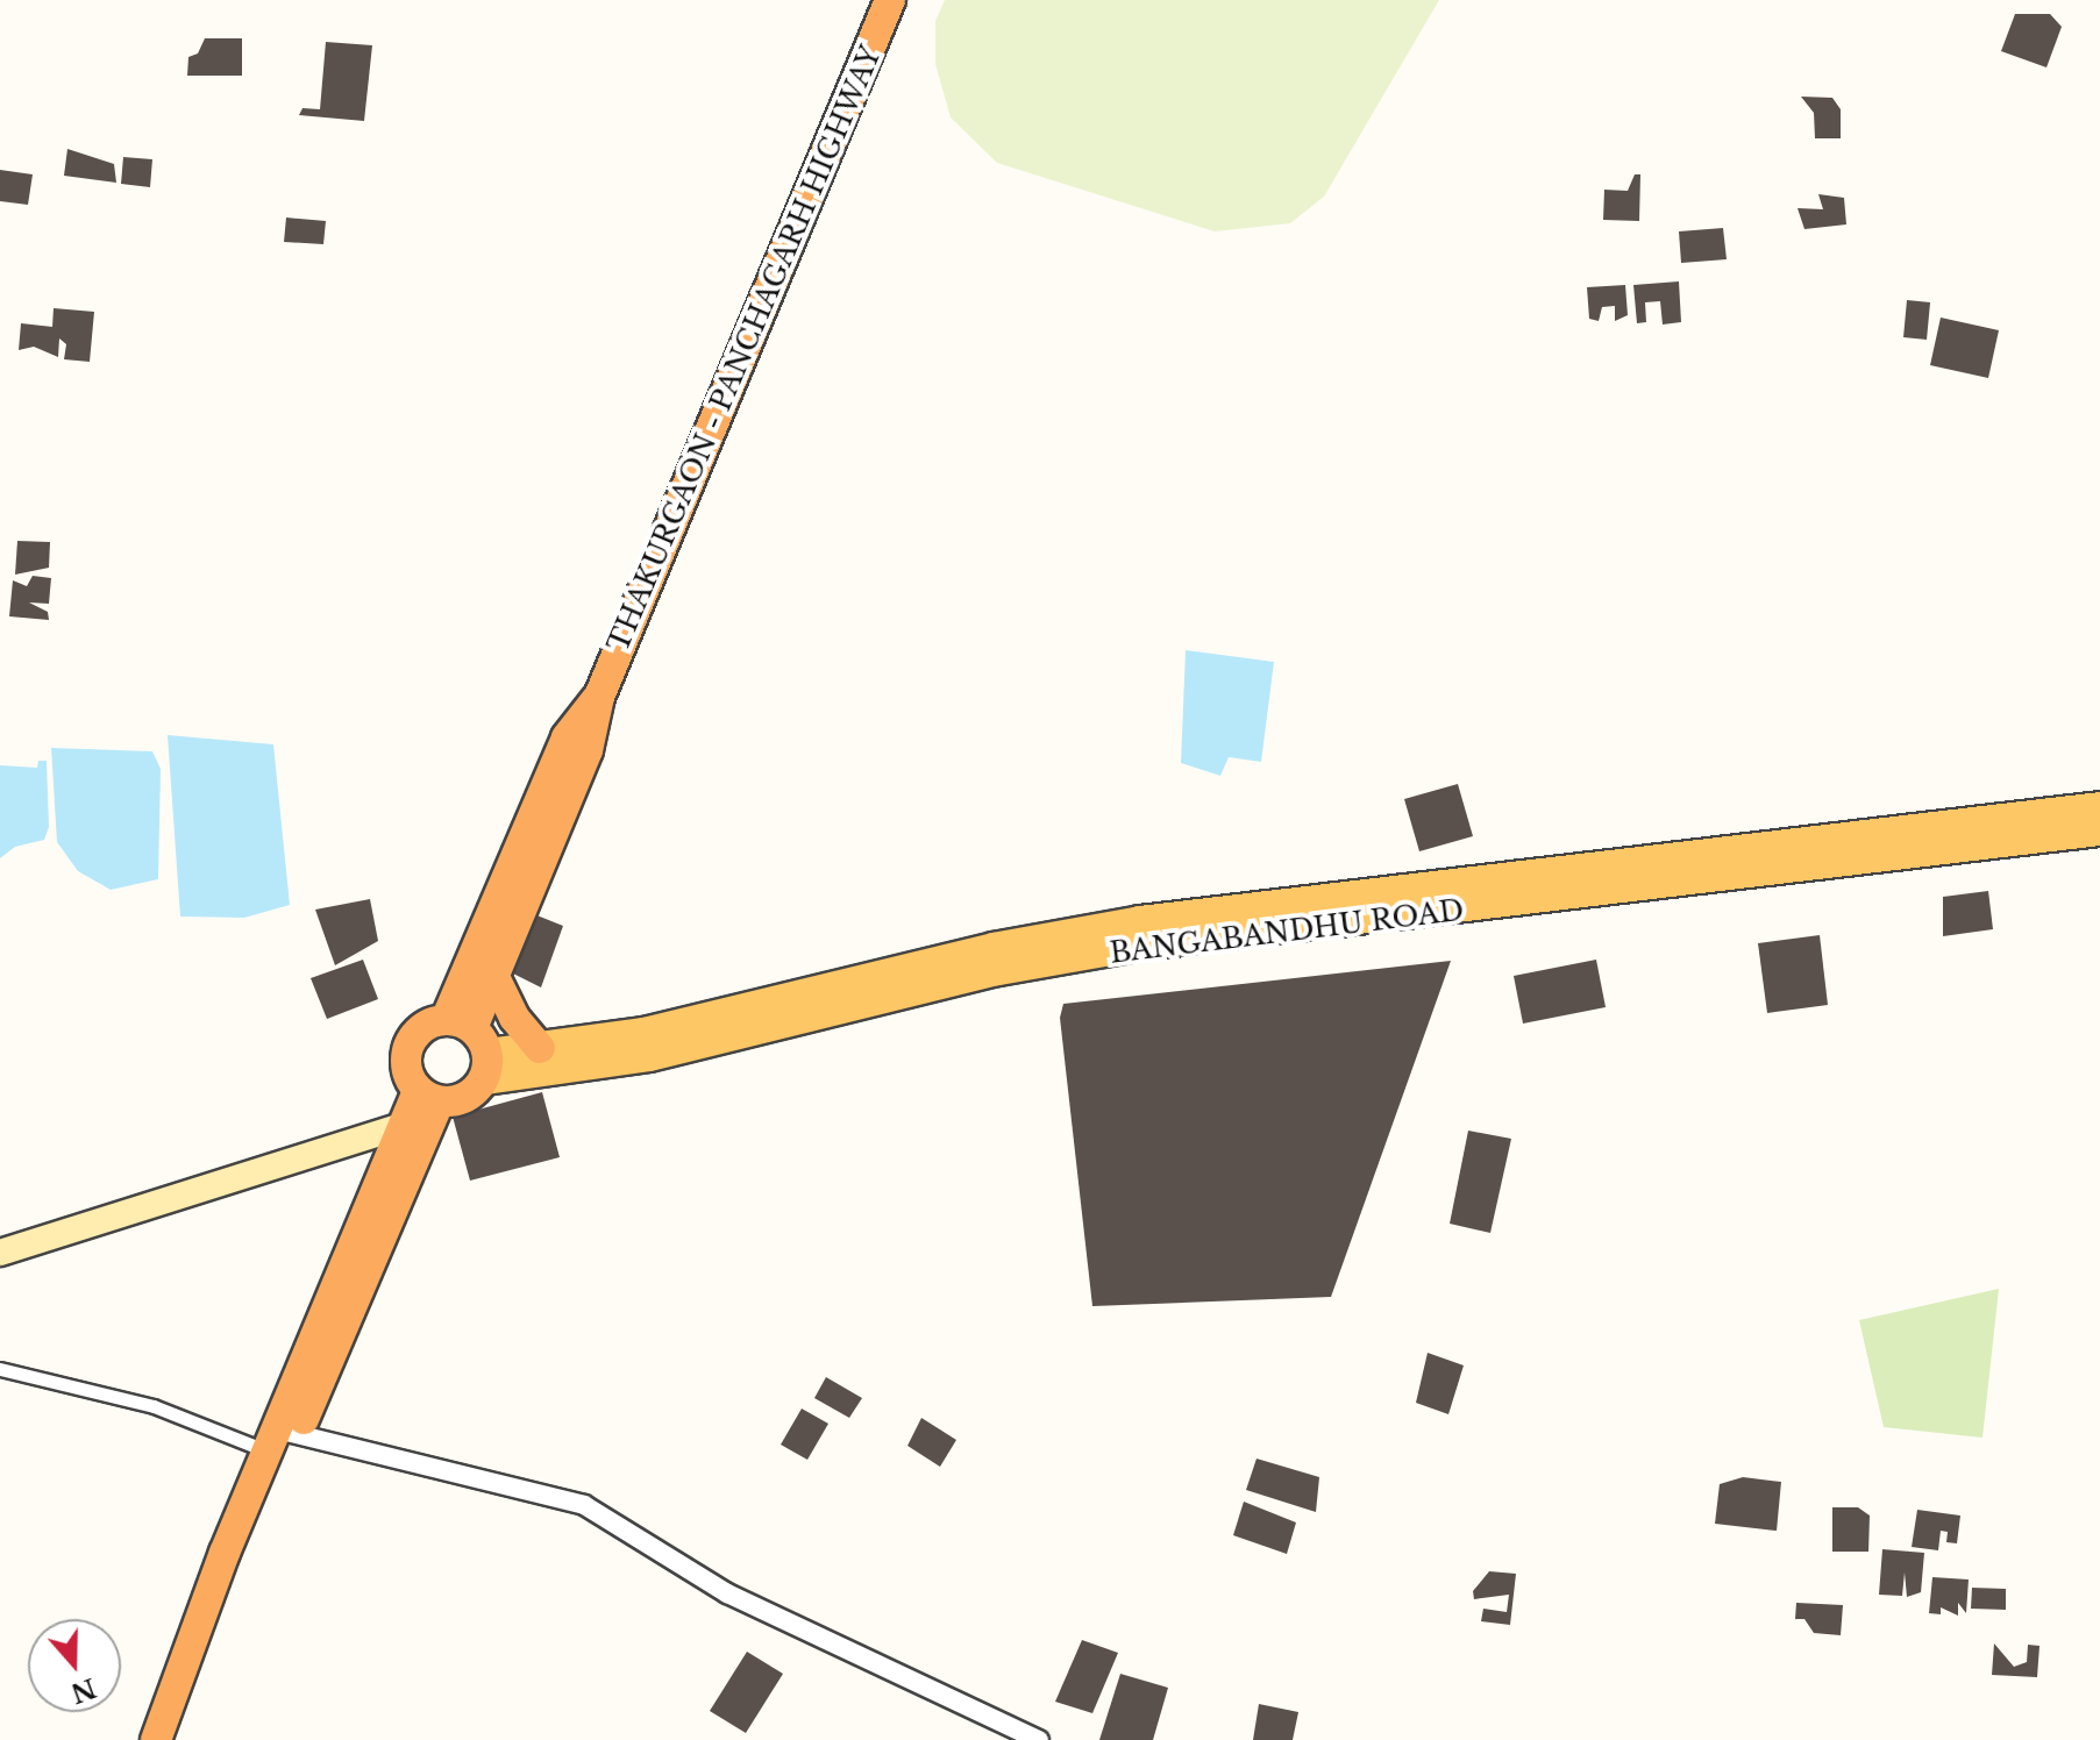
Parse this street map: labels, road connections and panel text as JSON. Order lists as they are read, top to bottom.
{
  "streets": {
    "highway": ["THAKURGAON - PANCHAGARH HIGHWAY"],
    "main road": ["BANGABANDHU ROAD"]
  },
  "crossings": [
    ["THAKURGAON - PANCHAGARH HIGHWAY", "BANGABANDHU ROAD"]
  ],
  "north": "bottom"
}
